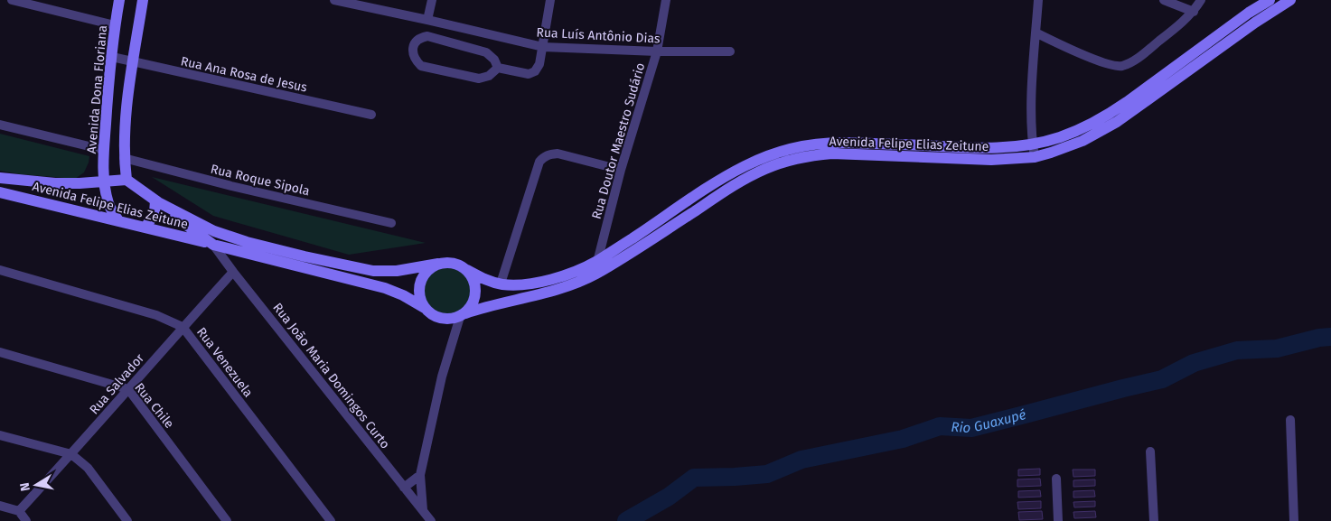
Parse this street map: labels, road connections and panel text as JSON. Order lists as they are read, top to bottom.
{
  "streets": {
    "main road": ["Avenida Dona Floriana", "Avenida Felipe Elias Zeitune"],
    "street": [
      "Rua Luís Antônio Dias",
      "Rua Ana Rosa de Jesus",
      "Rua Doutor Maestro Sudário",
      "Rua Roque Sipola",
      "Rua Venezuela",
      "Rua João Maria Domingos Curto",
      "Rua Salvador",
      "Rua Chile"
    ]
  },
  "crossings": [
    ["Rua Luís Antônio Dias", "Rua Doutor Maestro Sudário"],
    ["Rua Ana Rosa de Jesus", "Avenida Dona Floriana"],
    ["Avenida Dona Floriana", "Avenida Felipe Elias Zeitune"],
    ["Rua Doutor Maestro Sudário", "Avenida Felipe Elias Zeitune"],
    ["Avenida Felipe Elias Zeitune", "Rua João Maria Domingos Curto"],
    ["Rua Venezuela", "Rua Salvador"],
    ["Rua João Maria Domingos Curto", "Rua Salvador"],
    ["Rua Salvador", "Rua Chile"]
  ],
  "water": ["Rio Guaxupé"],
  "north": "left"
}
